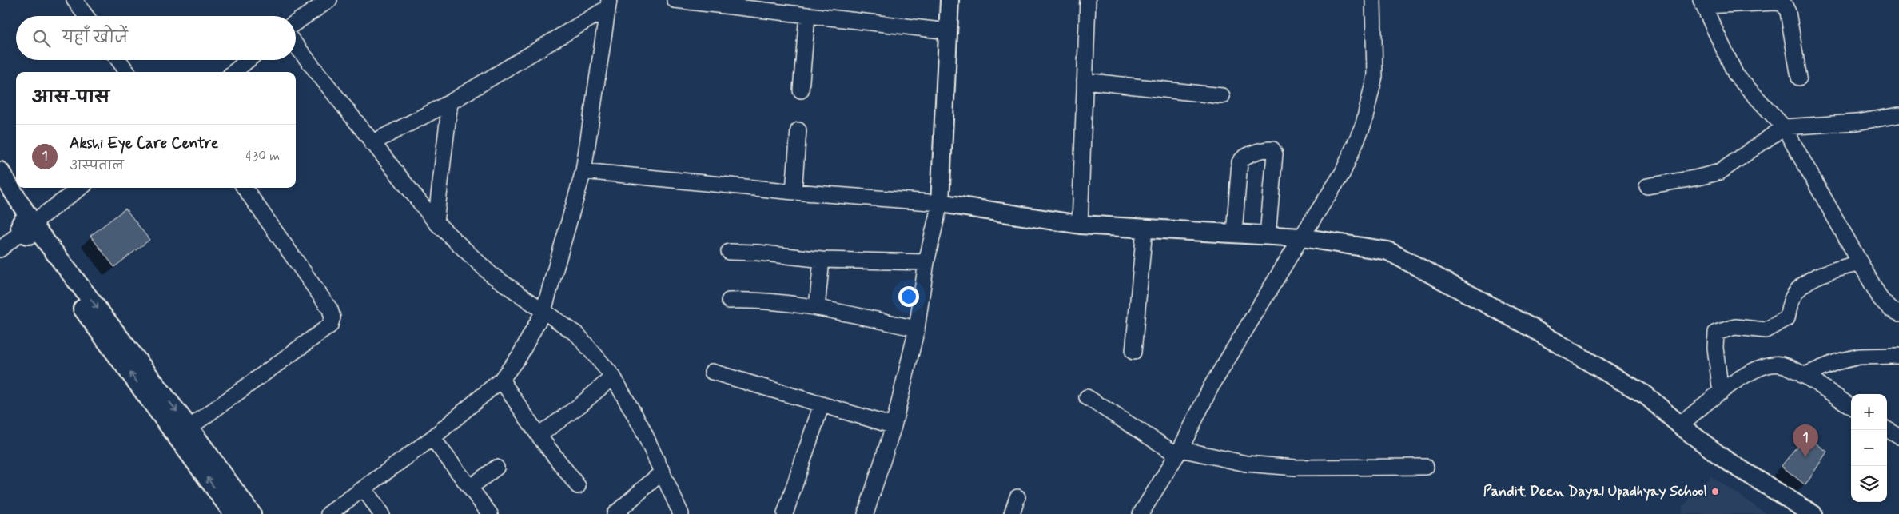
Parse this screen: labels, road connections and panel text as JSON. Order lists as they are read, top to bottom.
{
  "places": ["Pandit Deen Dayal Upadhyay School"],
  "page": {
    "search": "यहाँ खोजें",
    "heading": "आस-पास",
    "list": [
      {
        "mark": "1",
        "name": "Akshi Eye Care Centre",
        "note": "अस्पताल",
        "value": "430 m"
      }
    ],
    "map_buttons": ["+", "−"],
    "pins": "1"
  }
}
